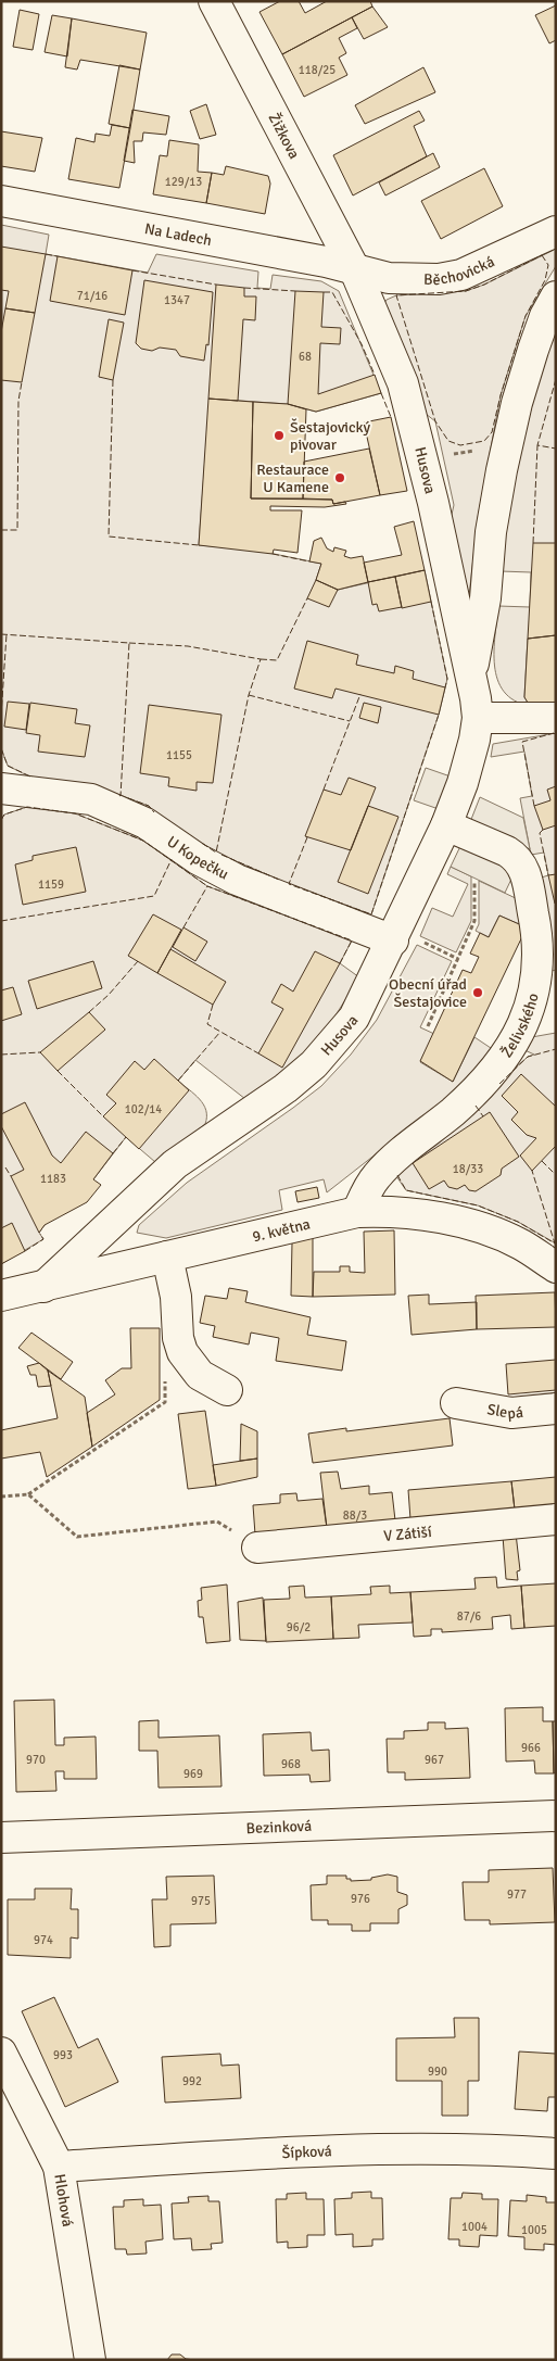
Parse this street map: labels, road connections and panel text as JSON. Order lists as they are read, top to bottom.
{
  "streets": {
    "street": [
      "Žižkova",
      "Na Ladech",
      "Běchovická",
      "Husova",
      "U Kopečku",
      "Želivského",
      "9. května",
      "Slepá",
      "V Zátiší",
      "Bezinková",
      "Šípková",
      "Hlohová"
    ]
  },
  "crossings": [
    ["Žižkova", "Na Ladech"],
    ["Žižkova", "Běchovická"],
    ["Žižkova", "Husova"],
    ["Na Ladech", "Běchovická"],
    ["Na Ladech", "Husova"],
    ["Běchovická", "Husova"],
    ["Husova", "U Kopečku"],
    ["Husova", "Želivského"],
    ["Husova", "9. května"],
    ["Želivského", "9. května"],
    ["Šípková", "Hlohová"]
  ],
  "places": ["Šestajovický pivovar", "Restaurace U Kamene", "Obecní úřad Šestajovice"],
  "house_numbers": [
    "118/25",
    "129/13",
    "71/16",
    "1347",
    "68",
    "1155",
    "1159",
    "102/14",
    "18/33",
    "1183",
    "88/3",
    "87/6",
    "96/2",
    "966",
    "970",
    "967",
    "968",
    "969",
    "977",
    "976",
    "975",
    "974",
    "993",
    "990",
    "992",
    "1004",
    "1005"
  ]
}
